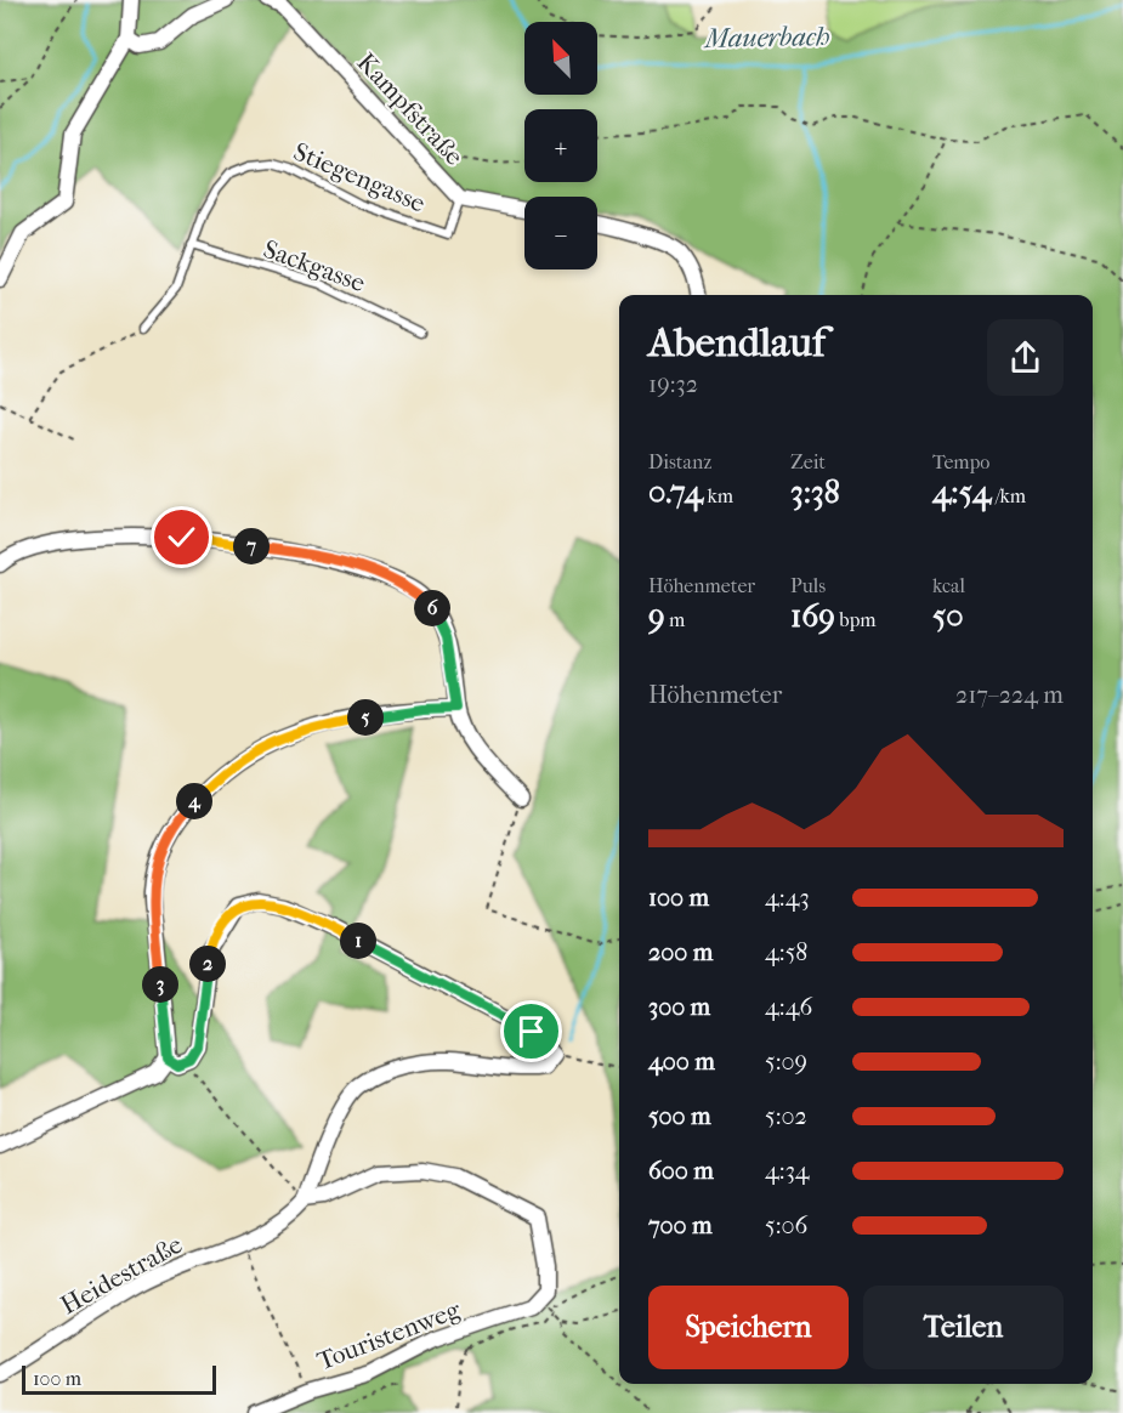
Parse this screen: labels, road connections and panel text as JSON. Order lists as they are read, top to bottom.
{
  "streets": {
    "street": ["Kampfstraße", "Heidestraße", "Touristenweg"],
    "lane": ["Stiegengasse", "Sackgasse"]
  },
  "crossings": [
    ["Kampfstraße", "Stiegengasse"],
    ["Stiegengasse", "Sackgasse"]
  ],
  "water": ["Mauerbach"],
  "scale_bar": "100 m",
  "north": "top left",
  "page": {
    "map_buttons": ["+", "−"],
    "heading": ["Abendlauf", "19:32"],
    "stats": [
      ["Distanz", "0.74 km"],
      ["Zeit", "3:38"],
      ["Tempo", "4:54 /km"],
      ["Höhenmeter", "9 m"],
      ["Puls", "169 bpm"],
      ["kcal", "50"]
    ],
    "pins": [
      "7",
      "6",
      "5",
      "4",
      "1",
      "2",
      "3"
    ],
    "chart": ["Höhenmeter", "217–224 m"],
    "list": [
      {
        "name": "100 m",
        "note": "4:43"
      },
      {
        "name": "200 m",
        "note": "4:58"
      },
      {
        "name": "300 m",
        "note": "4:46"
      },
      {
        "name": "400 m",
        "note": "5:09"
      },
      {
        "name": "500 m",
        "note": "5:02"
      },
      {
        "name": "600 m",
        "note": "4:34"
      },
      {
        "name": "700 m",
        "note": "5:06"
      }
    ],
    "buttons": ["Speichern", "Teilen"],
    "scale": "100 m"
  }
}
